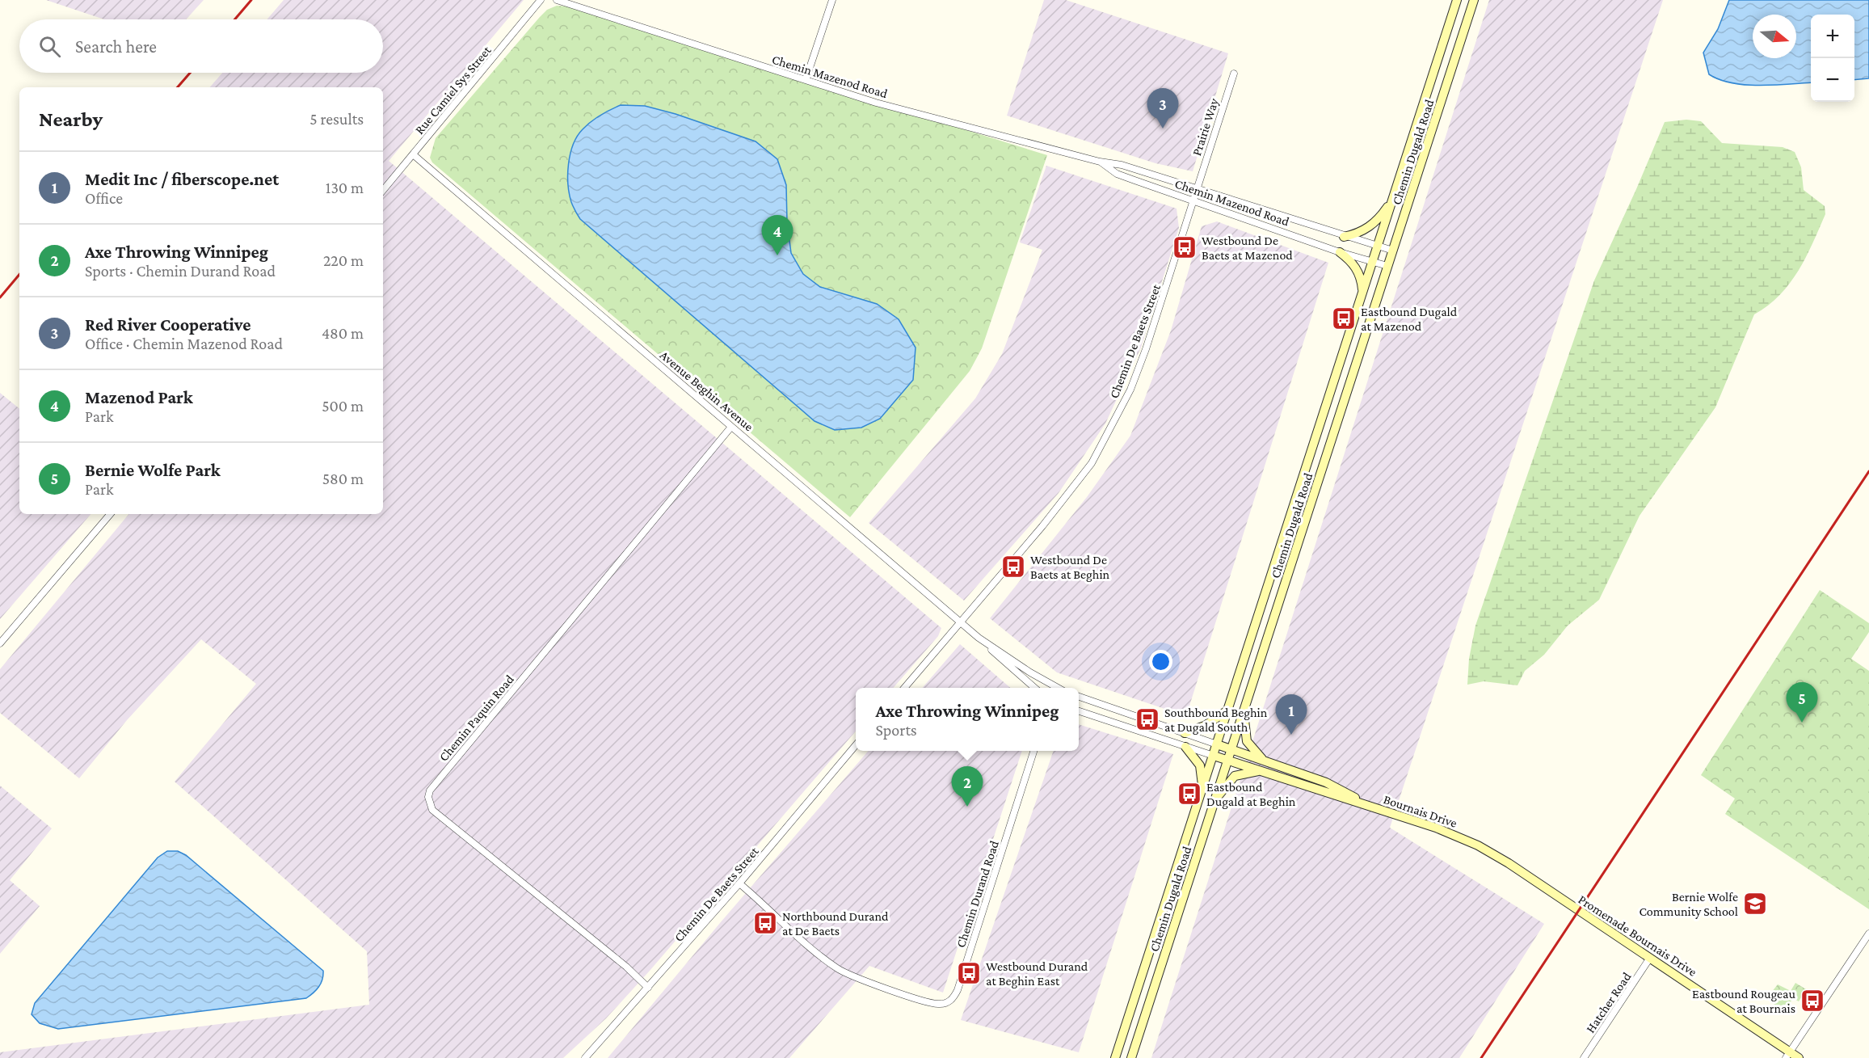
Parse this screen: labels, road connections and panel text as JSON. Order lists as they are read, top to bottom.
{
  "streets": {
    "main road": ["Chemin Dugald Road", "Bournais Drive", "Promenade Bournais Drive"],
    "street": [
      "Chemin Mazenod Road",
      "Rue Camiel Sys Street",
      "Prairie Way",
      "Chemin De Baets Street",
      "Avenue Beghin Avenue",
      "Chemin Paquin Road",
      "Chemin Durand Road",
      "Hatcher Road"
    ]
  },
  "crossings": [
    ["Chemin Mazenod Road", "Prairie Way"],
    ["Chemin Mazenod Road", "Chemin Dugald Road"],
    ["Chemin Mazenod Road", "Chemin De Baets Street"],
    ["Rue Camiel Sys Street", "Avenue Beghin Avenue"],
    ["Prairie Way", "Chemin De Baets Street"],
    ["Chemin De Baets Street", "Avenue Beghin Avenue"],
    ["Chemin De Baets Street", "Chemin Paquin Road"],
    ["Chemin De Baets Street", "Chemin Durand Road"],
    ["Avenue Beghin Avenue", "Chemin Paquin Road"],
    ["Bournais Drive", "Promenade Bournais Drive"],
    ["Promenade Bournais Drive", "Hatcher Road"]
  ],
  "places": {
    "bus stop": [
      "Westbound De Baets at Mazenod",
      "Eastbound Dugald at Mazenod",
      "Westbound De Baets at Beghin",
      "Southbound Beghin at Dugald South",
      "Eastbound Dugald at Beghin",
      "Northbound Durand at De Baets",
      "Westbound Durand at Beghin East",
      "Eastbound Rougeau at Bournais"
    ],
    "school or university": ["Bernie Wolfe Community School"]
  },
  "north": "right",
  "page": {
    "map_buttons": ["+", "−"],
    "search": "Search here",
    "heading": ["Nearby", "5 results"],
    "pins": [
      "3",
      "4",
      "5",
      "1",
      "2"
    ],
    "list": [
      {
        "mark": "1",
        "name": "Medit Inc / fiberscope.net",
        "note": "Office",
        "value": "130 m"
      },
      {
        "mark": "2",
        "name": "Axe Throwing Winnipeg",
        "note": "Sports · Chemin Durand Road",
        "value": "220 m"
      },
      {
        "mark": "3",
        "name": "Red River Cooperative",
        "note": "Office · Chemin Mazenod Road",
        "value": "480 m"
      },
      {
        "mark": "4",
        "name": "Mazenod Park",
        "note": "Park",
        "value": "500 m"
      },
      {
        "mark": "5",
        "name": "Bernie Wolfe Park",
        "note": "Park",
        "value": "580 m"
      }
    ],
    "popup": ["Axe Throwing Winnipeg", "Sports"]
  }
}
